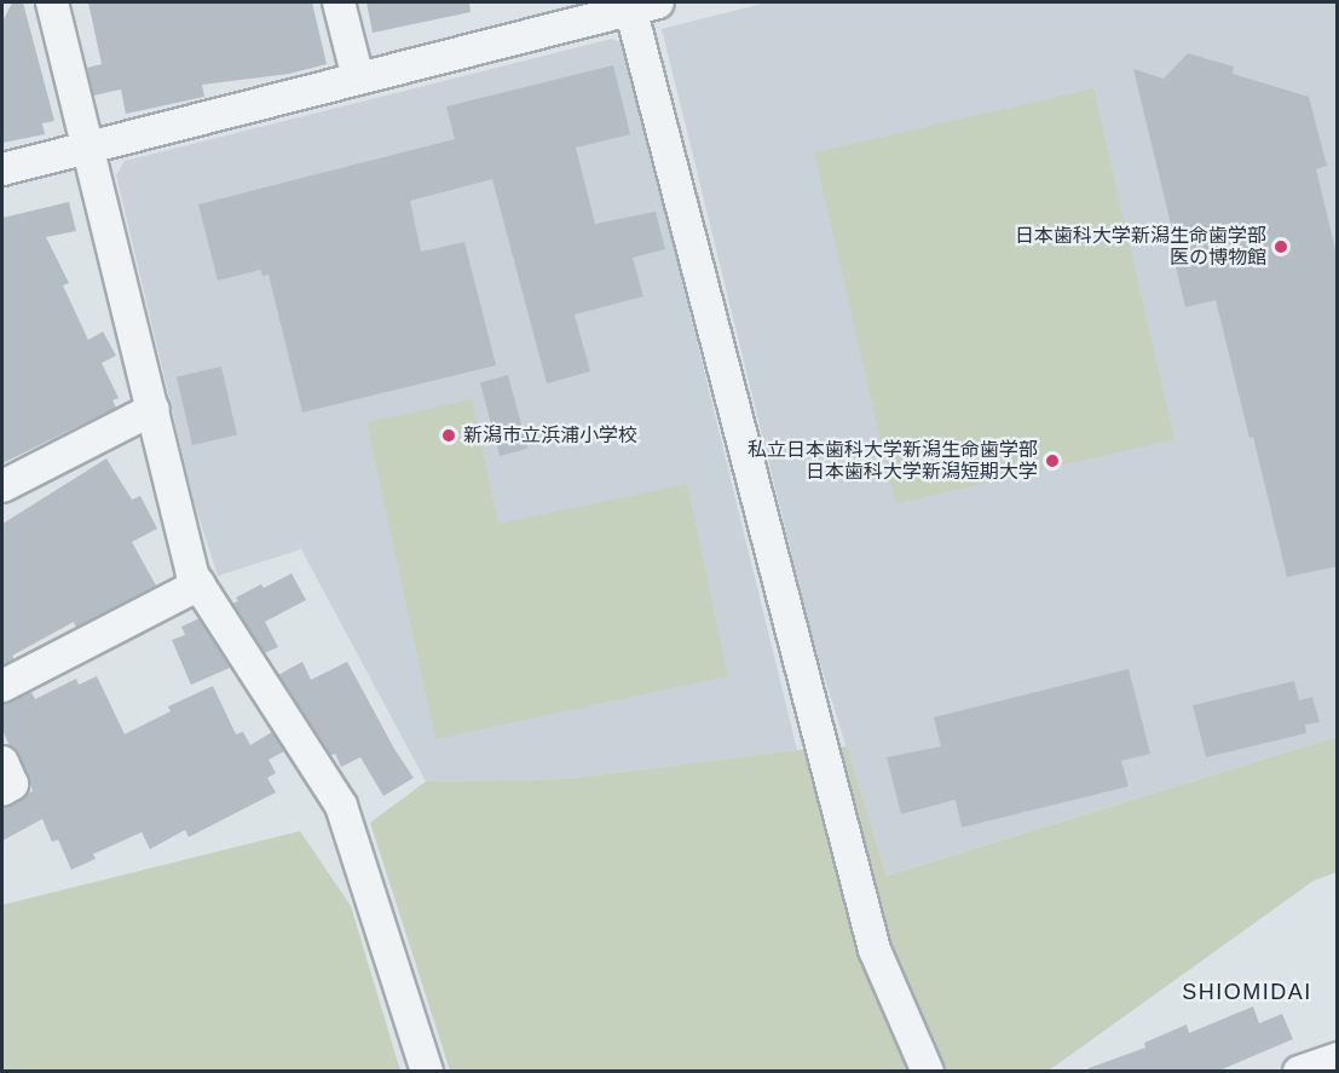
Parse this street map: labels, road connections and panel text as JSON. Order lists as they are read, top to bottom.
{
  "districts": ["SHIOMIDAI"],
  "places": ["日本歯科大学新潟生命歯学部 医の博物館", "新潟市立浜浦小学校", "私立日本歯科大学新潟生命歯学部 日本歯科大学新潟短期大学"]
}
